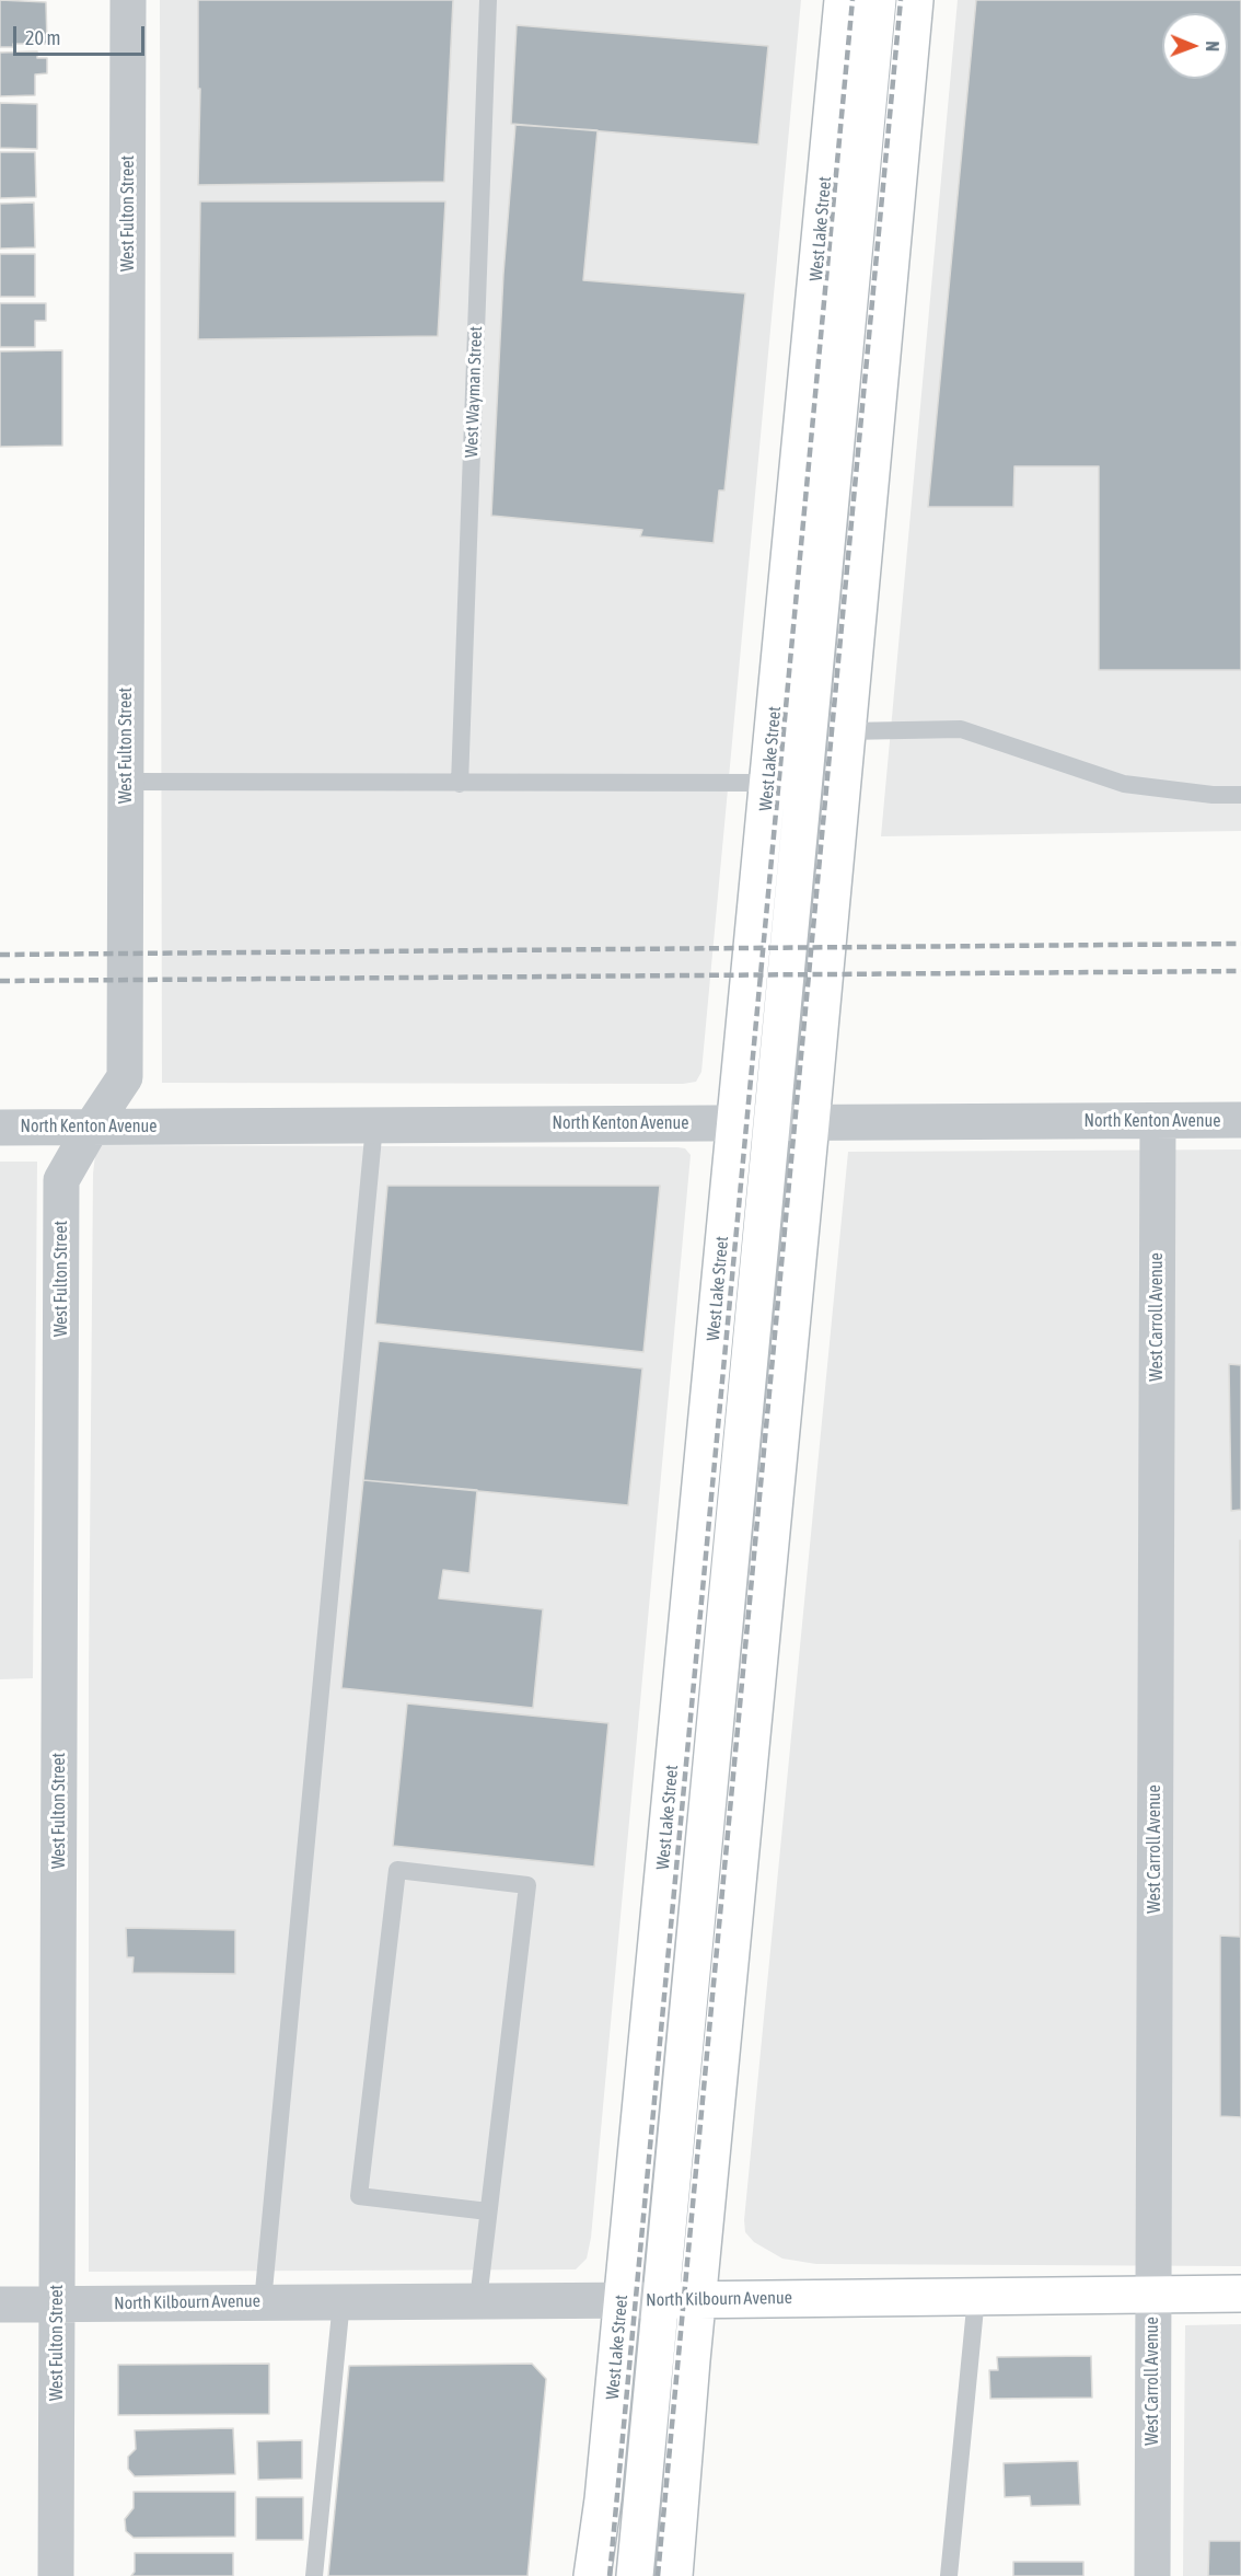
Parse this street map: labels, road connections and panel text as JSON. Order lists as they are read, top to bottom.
{
  "streets": {
    "main road": ["West Lake Street", "North Kilbourn Avenue"],
    "street": ["West Fulton Street", "North Kenton Avenue", "West Carroll Avenue"],
    "lane": ["West Wayman Street"]
  },
  "crossings": [
    ["West Fulton Street", "North Kenton Avenue"],
    ["West Fulton Street", "North Kilbourn Avenue"],
    ["West Lake Street", "North Kenton Avenue"],
    ["West Lake Street", "North Kilbourn Avenue"],
    ["North Kenton Avenue", "West Carroll Avenue"],
    ["West Carroll Avenue", "North Kilbourn Avenue"]
  ],
  "scale_bar": "20 m",
  "north": "right"
}
